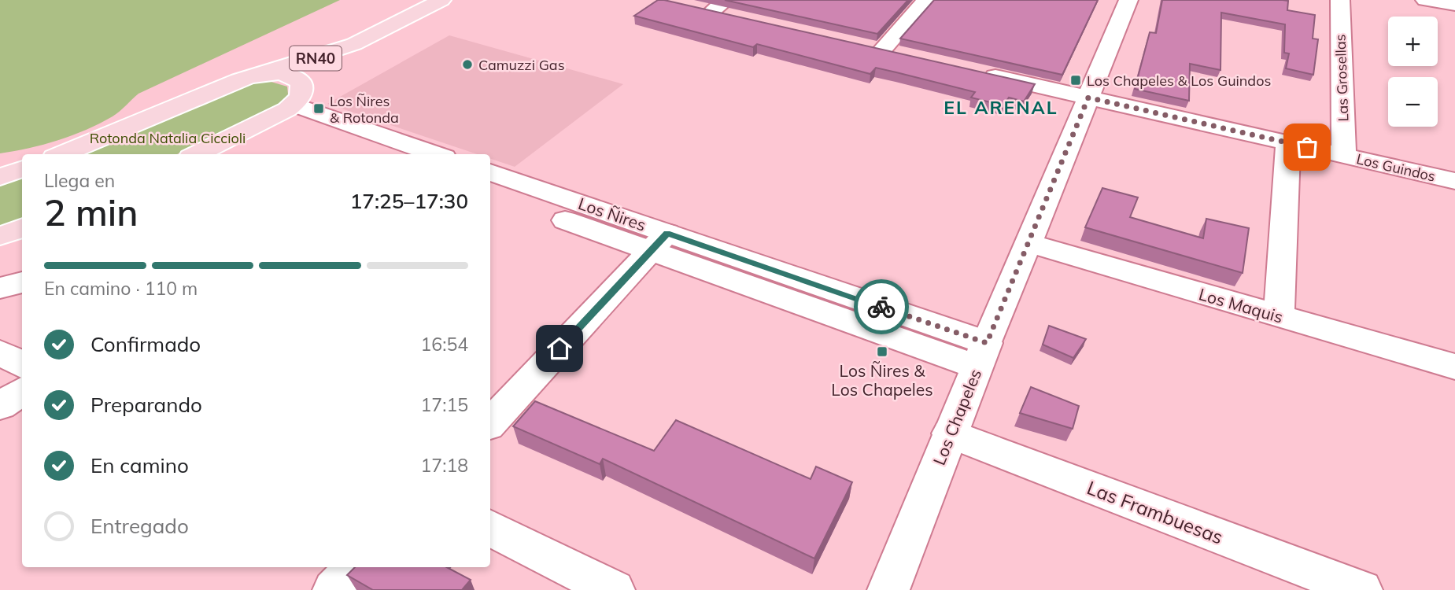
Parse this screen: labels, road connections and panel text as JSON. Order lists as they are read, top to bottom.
{
  "streets": {
    "main road": ["RN40"],
    "street": [
      "Las Grosellas",
      "Los Guindos",
      "Los Ñires",
      "Los Maquis",
      "Los Chapeles",
      "Las Frambuesas"
    ]
  },
  "crossings": [
    ["Las Grosellas", "Los Guindos"],
    ["Los Guindos", "Los Chapeles"],
    ["Los Ñires", "Los Chapeles"],
    ["Los Maquis", "Los Chapeles"],
    ["Los Chapeles", "Las Frambuesas"]
  ],
  "districts": ["EL ARENAL"],
  "parks": ["Rotonda Natalia Ciccioli"],
  "places": {
    "other": ["Camuzzi Gas"],
    "transit": ["Los Chapeles & Los Guindos", "Los Ñires & Rotonda", "Los Ñires & Los Chapeles"]
  },
  "page": {
    "map_buttons": ["+", "−"],
    "heading": ["2 min", "Llega en", "17:25–17:30"],
    "bar": "En camino · 110 m",
    "list": [
      ["Confirmado", "16:54"],
      ["Preparando", "17:15"],
      ["En camino", "17:18"],
      "Entregado"
    ]
  }
}
